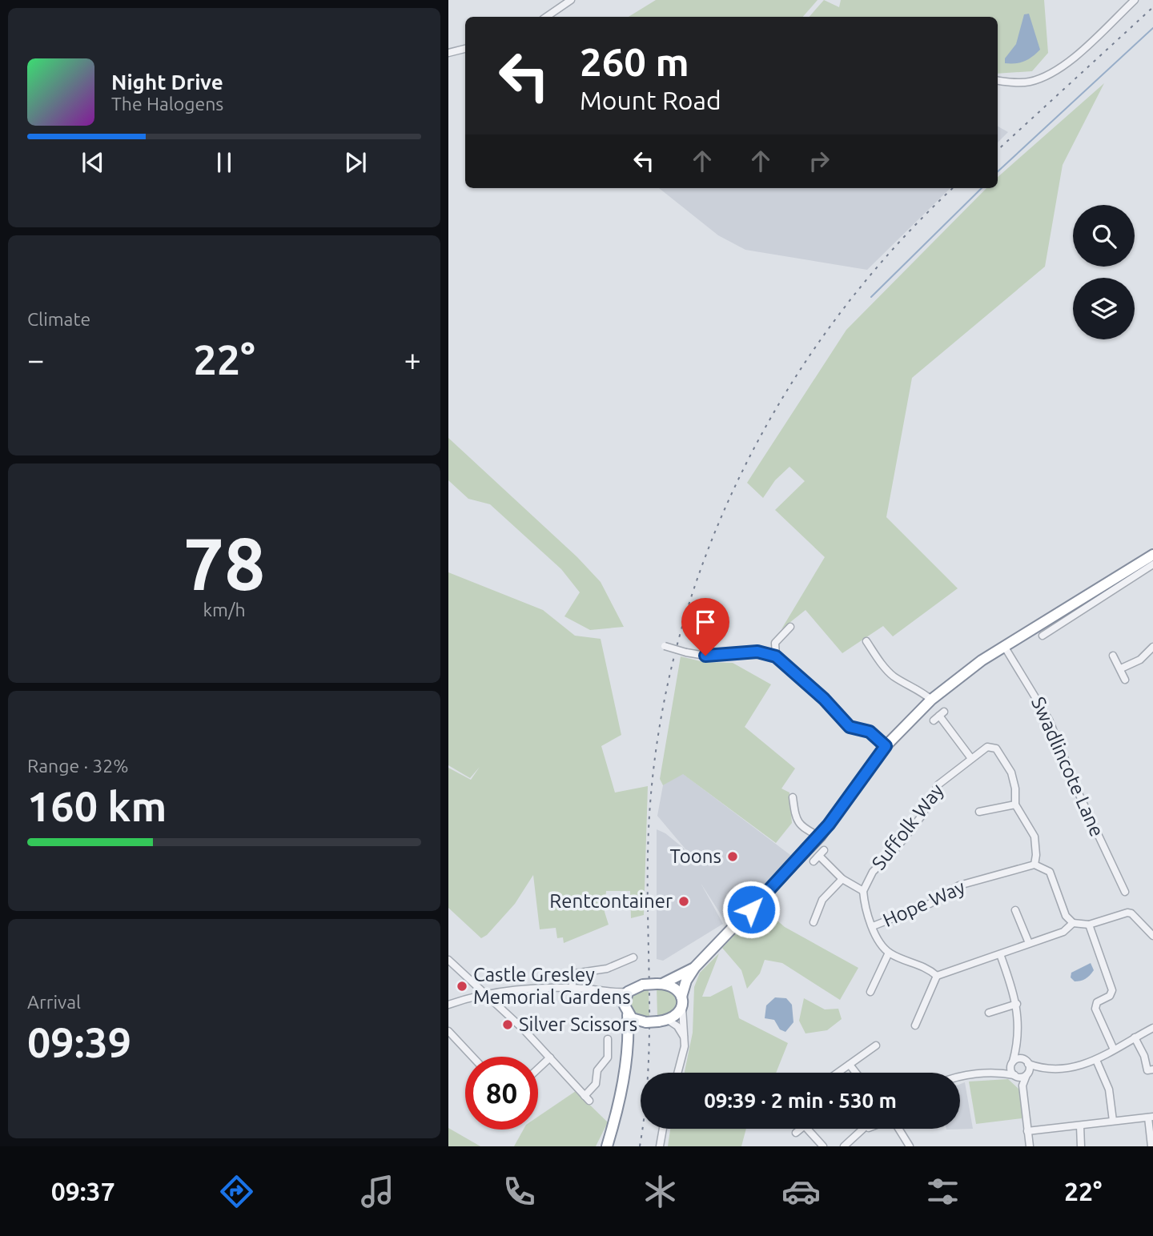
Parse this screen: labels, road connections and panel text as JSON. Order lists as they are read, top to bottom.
{
  "streets": {
    "street": ["Swadlincote Lane", "Suffolk Way", "Hope Way"]
  },
  "crossings": [
    ["Suffolk Way", "Hope Way"]
  ],
  "places": [
    "Toons",
    "Rentcontainer",
    "Castle Gresley Memorial Gardens",
    "Silver Scissors"
  ],
  "page": {
    "turn": ["260 m", "Mount Road"],
    "song": ["Night Drive", "The Halogens"],
    "tile": [
      "Climate",
      ["78", "km/h"],
      ["Range · 32%", "160 km"],
      ["Arrival", "09:39"]
    ],
    "heat": ["−", "22°", "+"],
    "limit": "80",
    "trip": "09:39 · 2 min · 530 m",
    "tabs": ["09:37", "22°"]
  }
}
